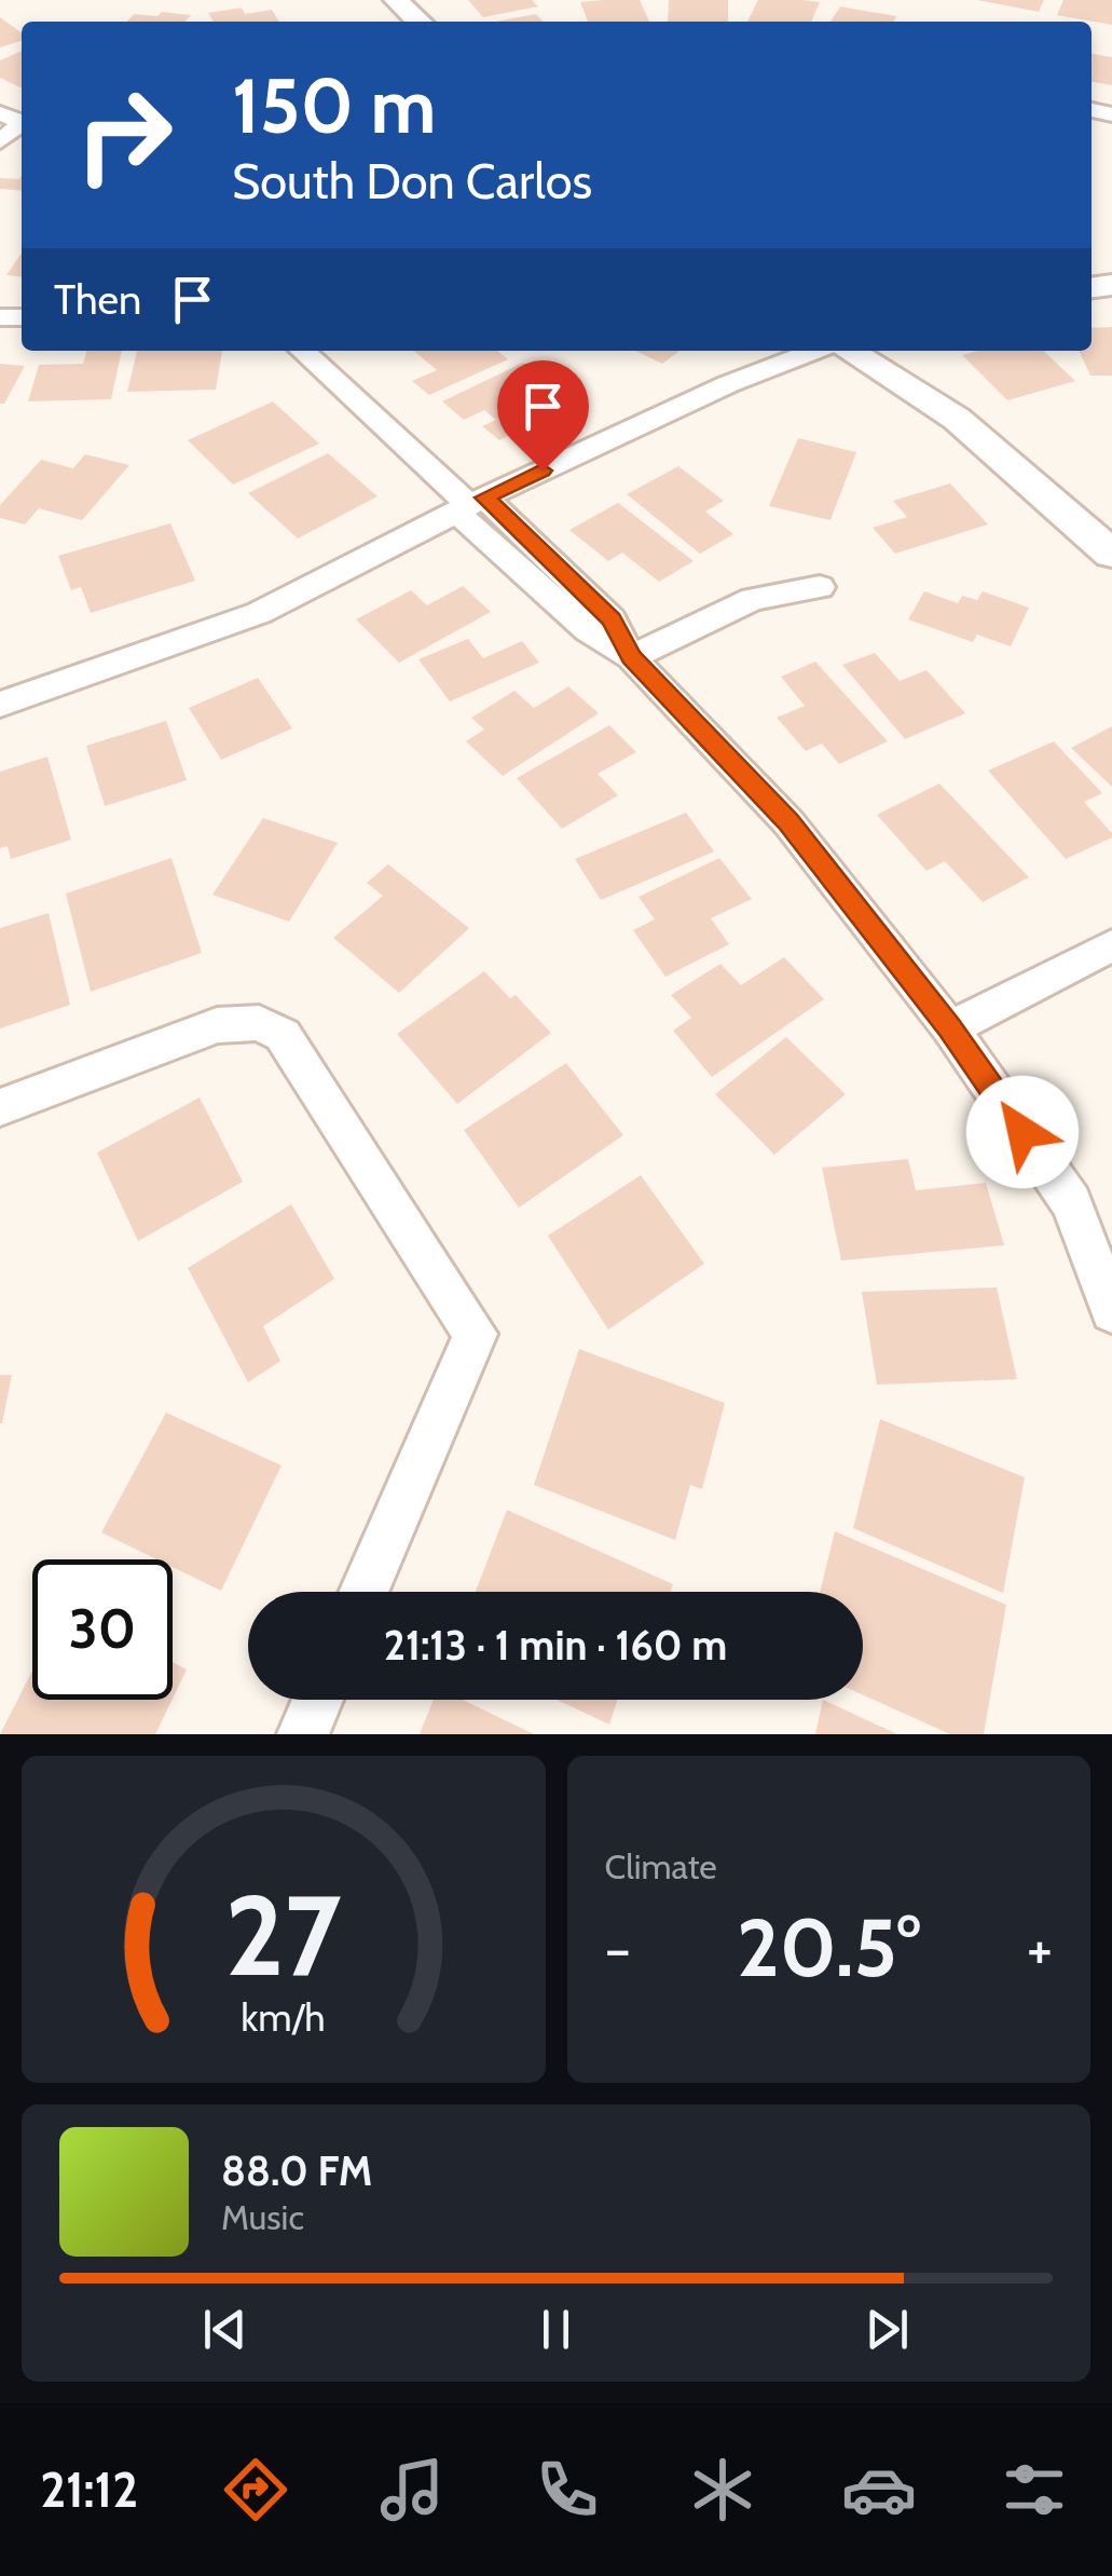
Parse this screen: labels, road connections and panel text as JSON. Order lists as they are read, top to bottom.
{
  "page": {
    "turn": ["150 m", "South Don Carlos"],
    "then": "Then",
    "limit": "30",
    "trip": "21:13 · 1 min · 160 m",
    "tile": "Climate",
    "heat": ["−", "20.5°", "+"],
    "song": ["88.0 FM", "Music"],
    "tabs": "21:12",
    "gauge": ["27", "km/h"]
  }
}
